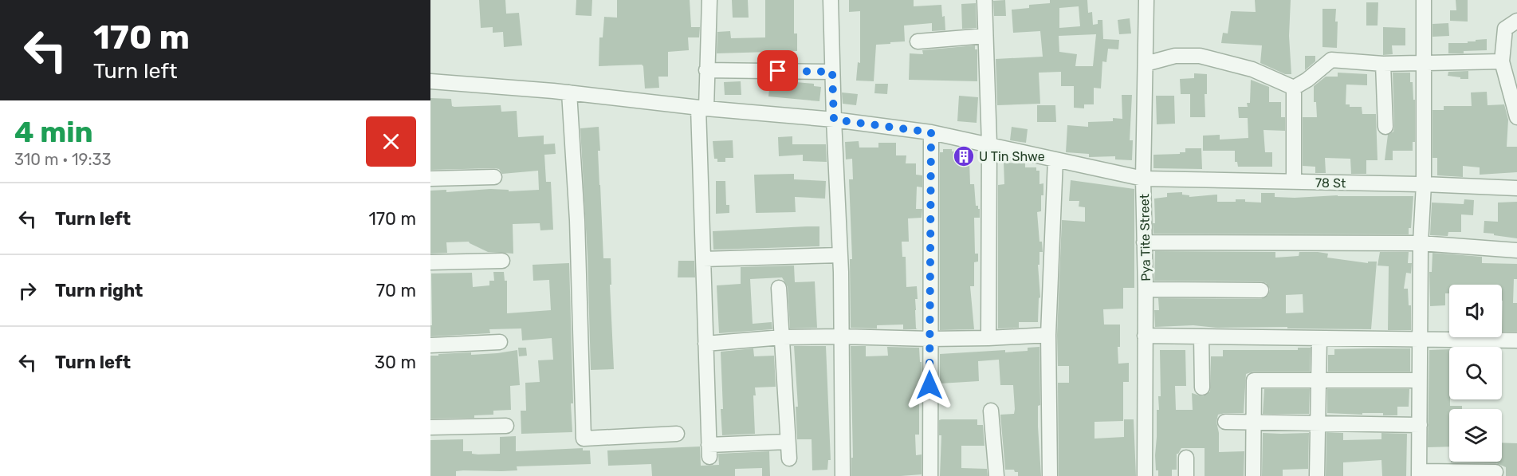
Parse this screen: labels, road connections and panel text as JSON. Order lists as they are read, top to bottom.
{
  "streets": {
    "street": ["78 St", "Pya Tite Street"]
  },
  "crossings": [
    ["78 St", "Pya Tite Street"]
  ],
  "places": {
    "building": ["U Tin Shwe"]
  },
  "page": {
    "turn": ["170 m", "Turn left"],
    "heading": ["4 min", "310 m · 19:33"],
    "list": [
      {
        "name": "Turn left",
        "value": "170 m"
      },
      {
        "name": "Turn right",
        "value": "70 m"
      },
      {
        "name": "Turn left",
        "value": "30 m"
      }
    ]
  }
}
